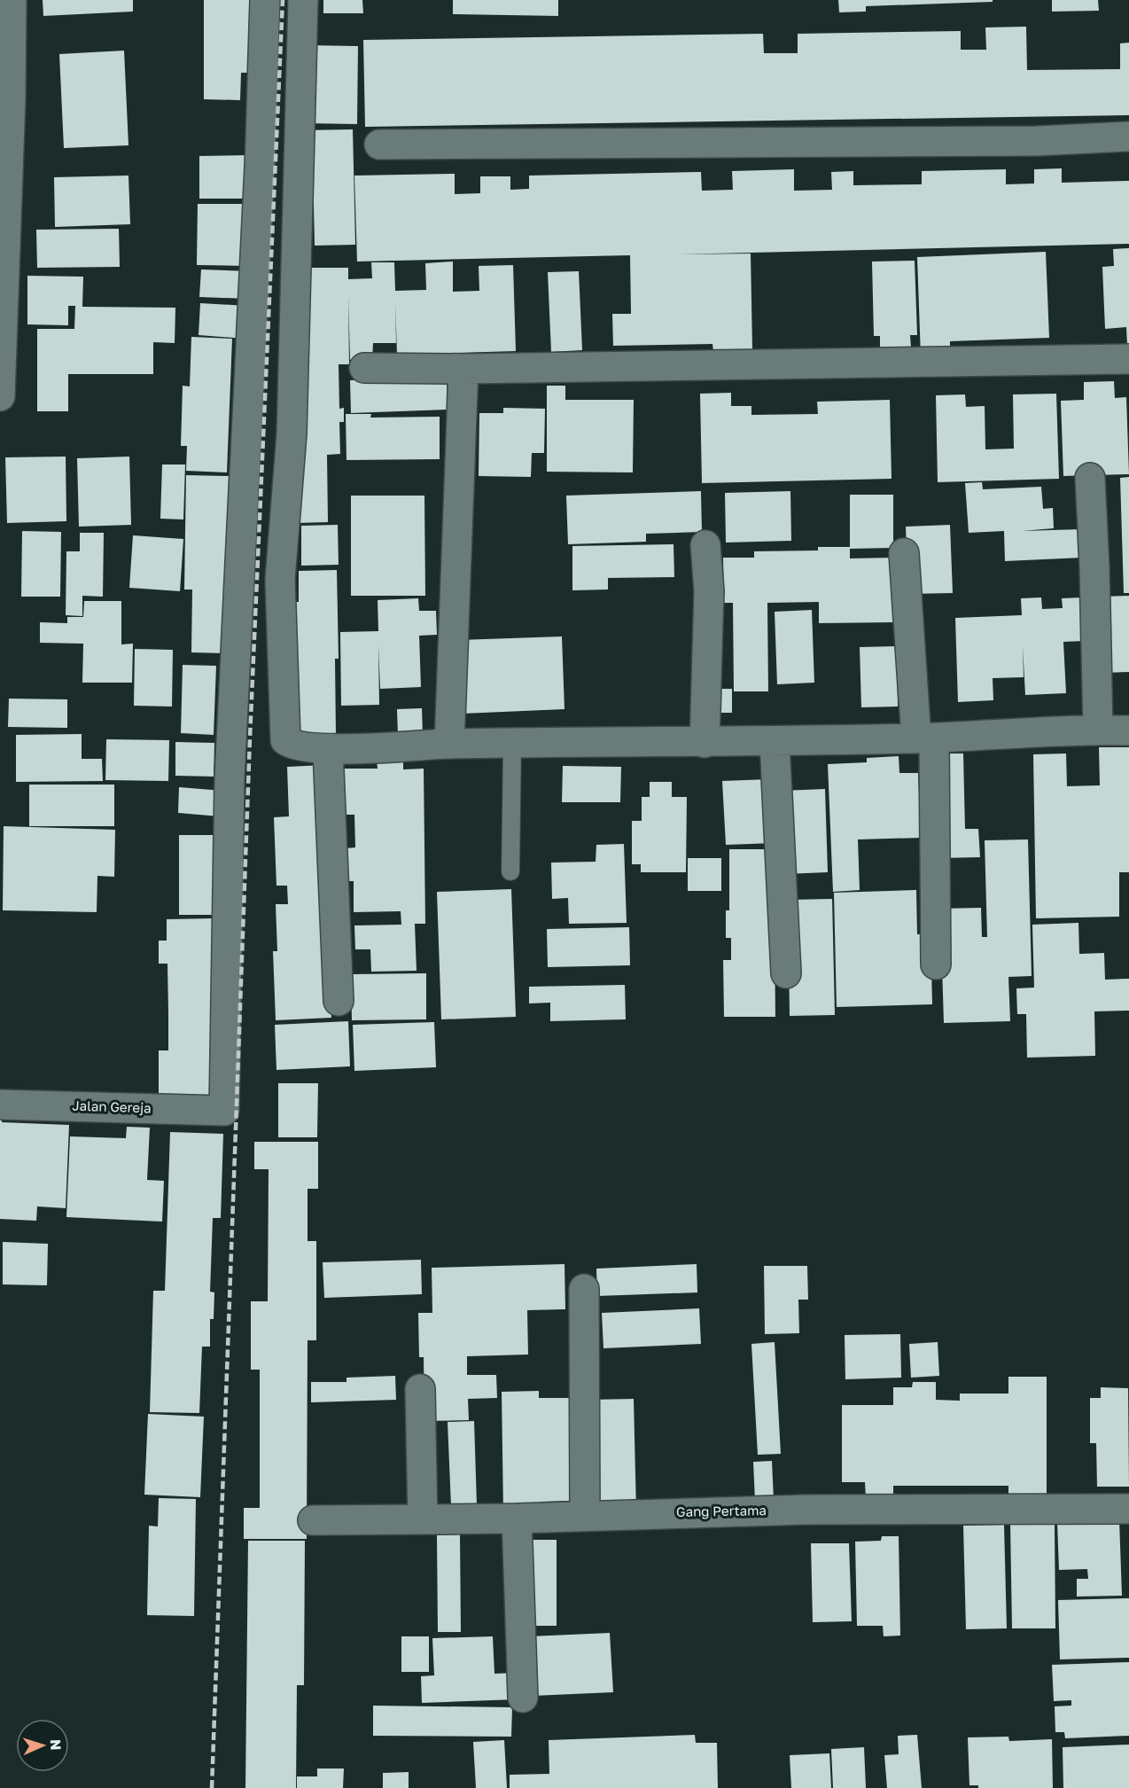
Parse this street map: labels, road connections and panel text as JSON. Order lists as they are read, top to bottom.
{
  "streets": {
    "street": ["Jalan Gereja", "Gang Pertama"]
  },
  "north": "right"
}
